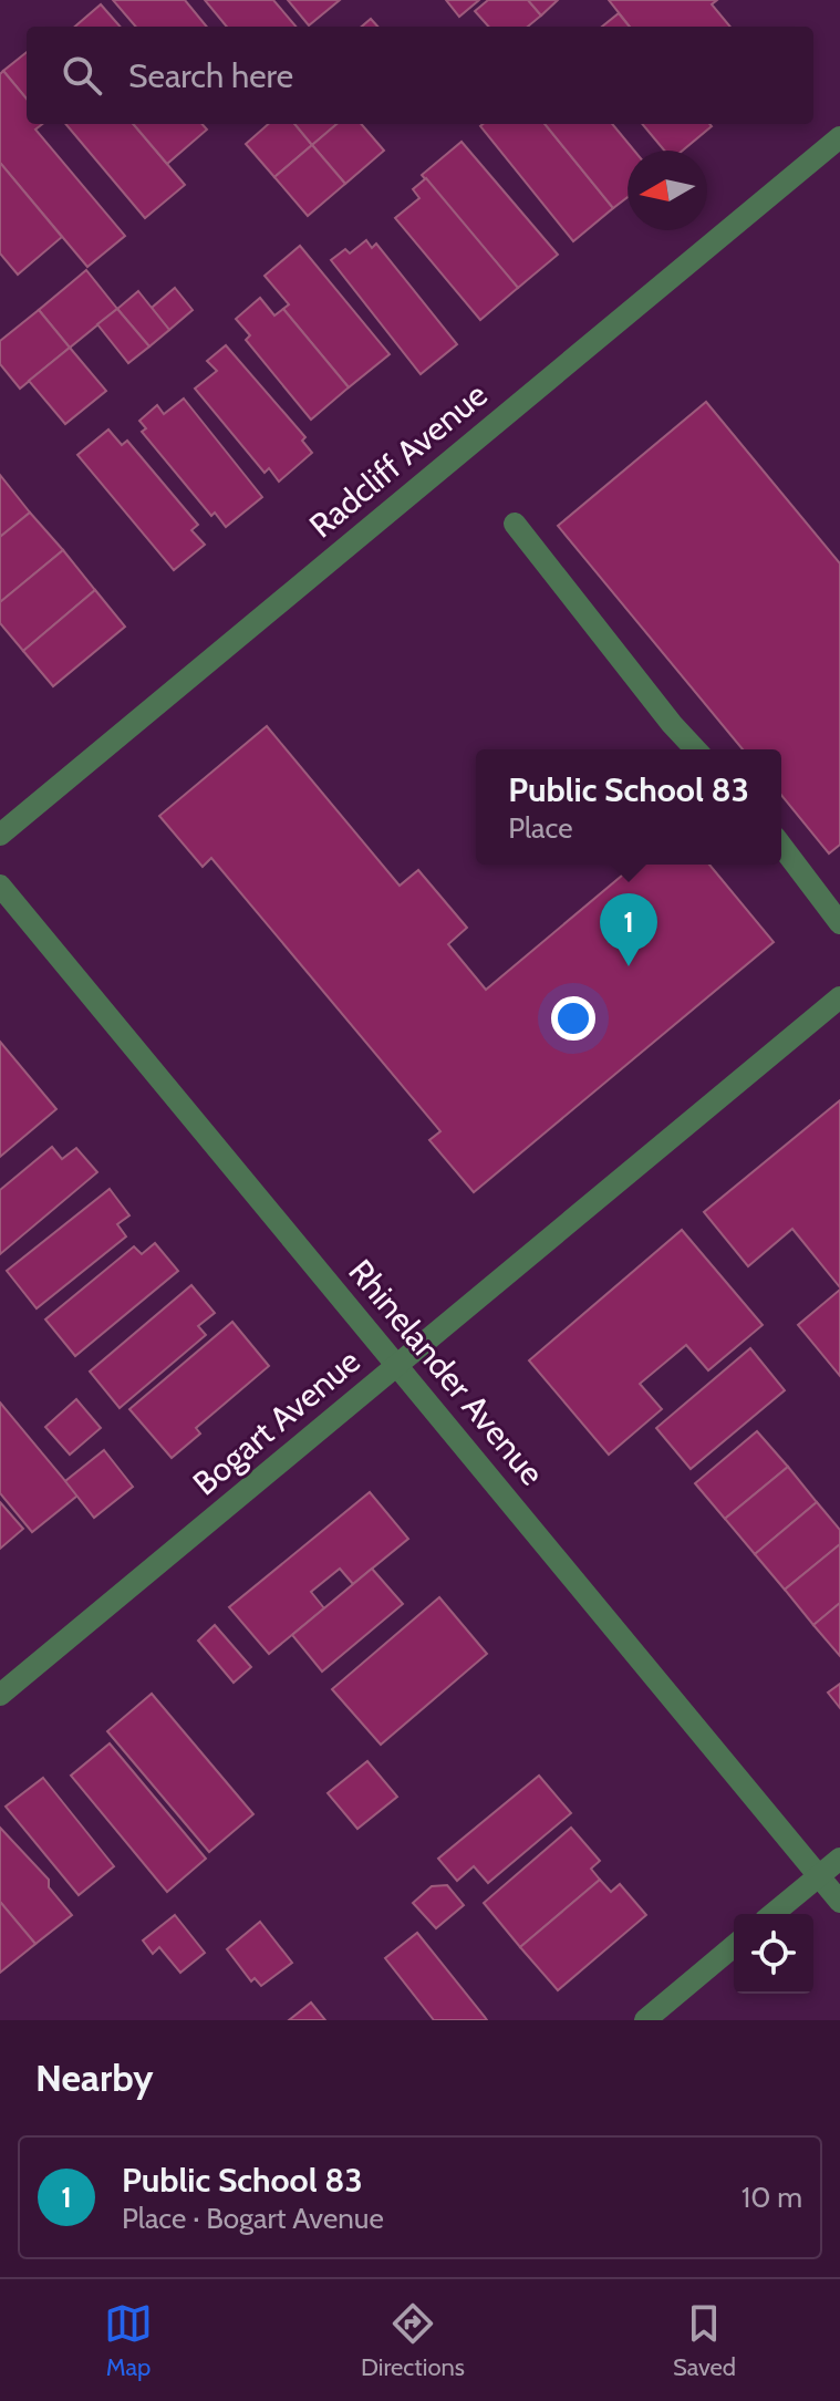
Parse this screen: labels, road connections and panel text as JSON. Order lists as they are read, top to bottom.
{
  "streets": {
    "street": ["Radcliff Avenue", "Rhinelander Avenue", "Bogart Avenue"]
  },
  "crossings": [
    ["Rhinelander Avenue", "Bogart Avenue"]
  ],
  "north": "left",
  "page": {
    "search": "Search here",
    "popup": ["Public School 83", "Place"],
    "pins": "1",
    "heading": "Nearby",
    "list": [
      {
        "mark": "1",
        "name": "Public School 83",
        "note": "Place · Bogart Avenue",
        "value": "10 m"
      }
    ],
    "nav": ["Map", "Directions", "Saved"]
  }
}
